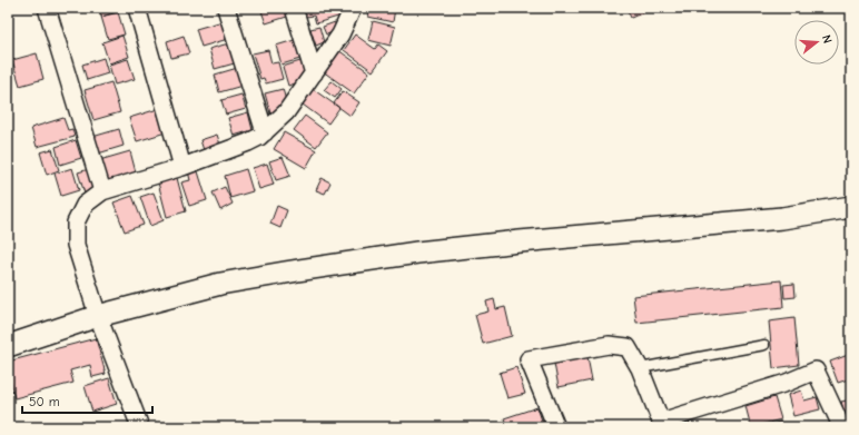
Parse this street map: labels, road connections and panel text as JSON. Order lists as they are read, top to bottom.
{
  "scale_bar": "50 m",
  "north": "right"
}
